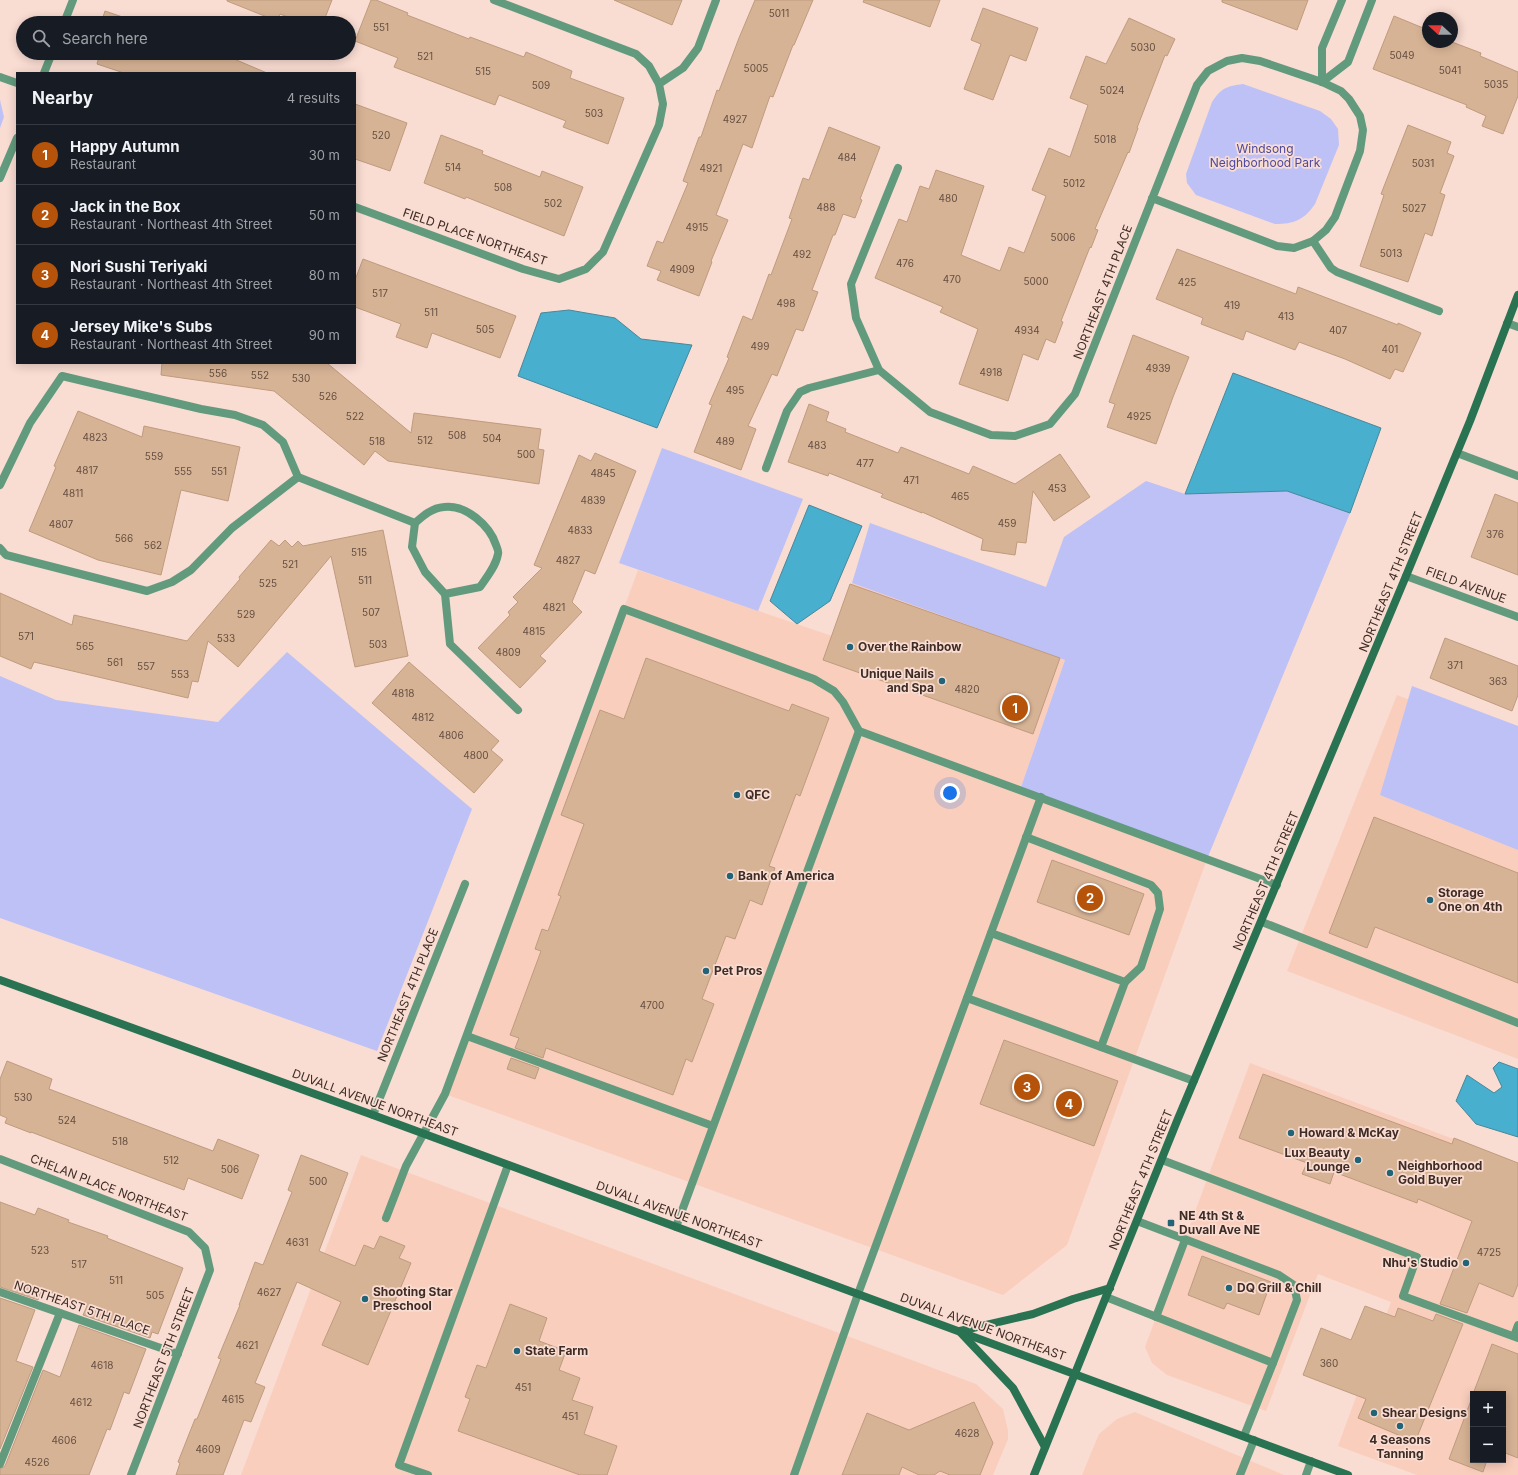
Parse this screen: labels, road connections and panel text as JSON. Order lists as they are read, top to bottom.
{
  "streets": {
    "main road": ["NORTHEAST 4TH STREET", "DUVALL AVENUE NORTHEAST"],
    "street": [
      "FIELD PLACE NORTHEAST",
      "NORTHEAST 4TH PLACE",
      "FIELD AVENUE",
      "CHELAN PLACE NORTHEAST",
      "NORTHEAST 5TH PLACE",
      "NORTHEAST 5TH STREET"
    ]
  },
  "crossings": [
    ["NORTHEAST 4TH PLACE", "DUVALL AVENUE NORTHEAST"],
    ["NORTHEAST 4TH STREET", "FIELD AVENUE"],
    ["NORTHEAST 4TH STREET", "DUVALL AVENUE NORTHEAST"],
    ["CHELAN PLACE NORTHEAST", "NORTHEAST 5TH STREET"],
    ["NORTHEAST 5TH PLACE", "NORTHEAST 5TH STREET"]
  ],
  "parks": ["Windsong Neighborhood Park"],
  "places": {
    "other": [
      "Over the Rainbow",
      "Unique Nails and Spa",
      "QFC",
      "Bank of America",
      "Storage One on 4th",
      "Pet Pros",
      "Howard & McKay",
      "Lux Beauty Lounge",
      "Neighborhood Gold Buyer",
      "Nhu's Studio",
      "DQ Grill & Chill",
      "Shooting Star Preschool",
      "State Farm",
      "Shear Designs",
      "4 Seasons Tanning"
    ],
    "transit": ["NE 4th St & Duvall Ave NE"]
  },
  "house_numbers": [
    "5011",
    "551",
    "5030",
    "5049",
    "521",
    "5005",
    "5041",
    "515",
    "5035",
    "509",
    "5024",
    "503",
    "4927",
    "520",
    "5018",
    "484",
    "5031",
    "514",
    "4921",
    "5012",
    "508",
    "480",
    "502",
    "488",
    "5027",
    "4915",
    "5006",
    "5013",
    "492",
    "476",
    "4909",
    "470",
    "5000",
    "425",
    "517",
    "498",
    "419",
    "511",
    "413",
    "505",
    "4934",
    "407",
    "499",
    "401",
    "4939",
    "4918",
    "556",
    "552",
    "530",
    "495",
    "526",
    "522",
    "4925",
    "508",
    "4823",
    "504",
    "512",
    "518",
    "489",
    "483",
    "500",
    "559",
    "477",
    "4817",
    "555",
    "551",
    "4845",
    "471",
    "453",
    "4811",
    "465",
    "4839",
    "459",
    "4807",
    "4833",
    "376",
    "566",
    "562",
    "515",
    "4827",
    "521",
    "511",
    "525",
    "4821",
    "507",
    "529",
    "4815",
    "571",
    "533",
    "503",
    "565",
    "4809",
    "561",
    "371",
    "557",
    "553",
    "363",
    "4820",
    "4818",
    "4812",
    "4806",
    "4800",
    "4700",
    "530",
    "524",
    "518",
    "512",
    "506",
    "500",
    "4631",
    "523",
    "4725",
    "517",
    "511",
    "4627",
    "505",
    "4621",
    "360",
    "4618",
    "451",
    "4615",
    "4612",
    "451",
    "4628",
    "4606",
    "4609",
    "4526"
  ],
  "north": "left",
  "page": {
    "search": "Search here",
    "heading": ["Nearby", "4 results"],
    "list": [
      {
        "mark": "1",
        "name": "Happy Autumn",
        "note": "Restaurant",
        "value": "30 m"
      },
      {
        "mark": "2",
        "name": "Jack in the Box",
        "note": "Restaurant · Northeast 4th Street",
        "value": "50 m"
      },
      {
        "mark": "3",
        "name": "Nori Sushi Teriyaki",
        "note": "Restaurant · Northeast 4th Street",
        "value": "80 m"
      },
      {
        "mark": "4",
        "name": "Jersey Mike's Subs",
        "note": "Restaurant · Northeast 4th Street",
        "value": "90 m"
      }
    ],
    "pins": [
      "1",
      "2",
      "3",
      "4"
    ],
    "map_buttons": ["+", "−"]
  }
}
